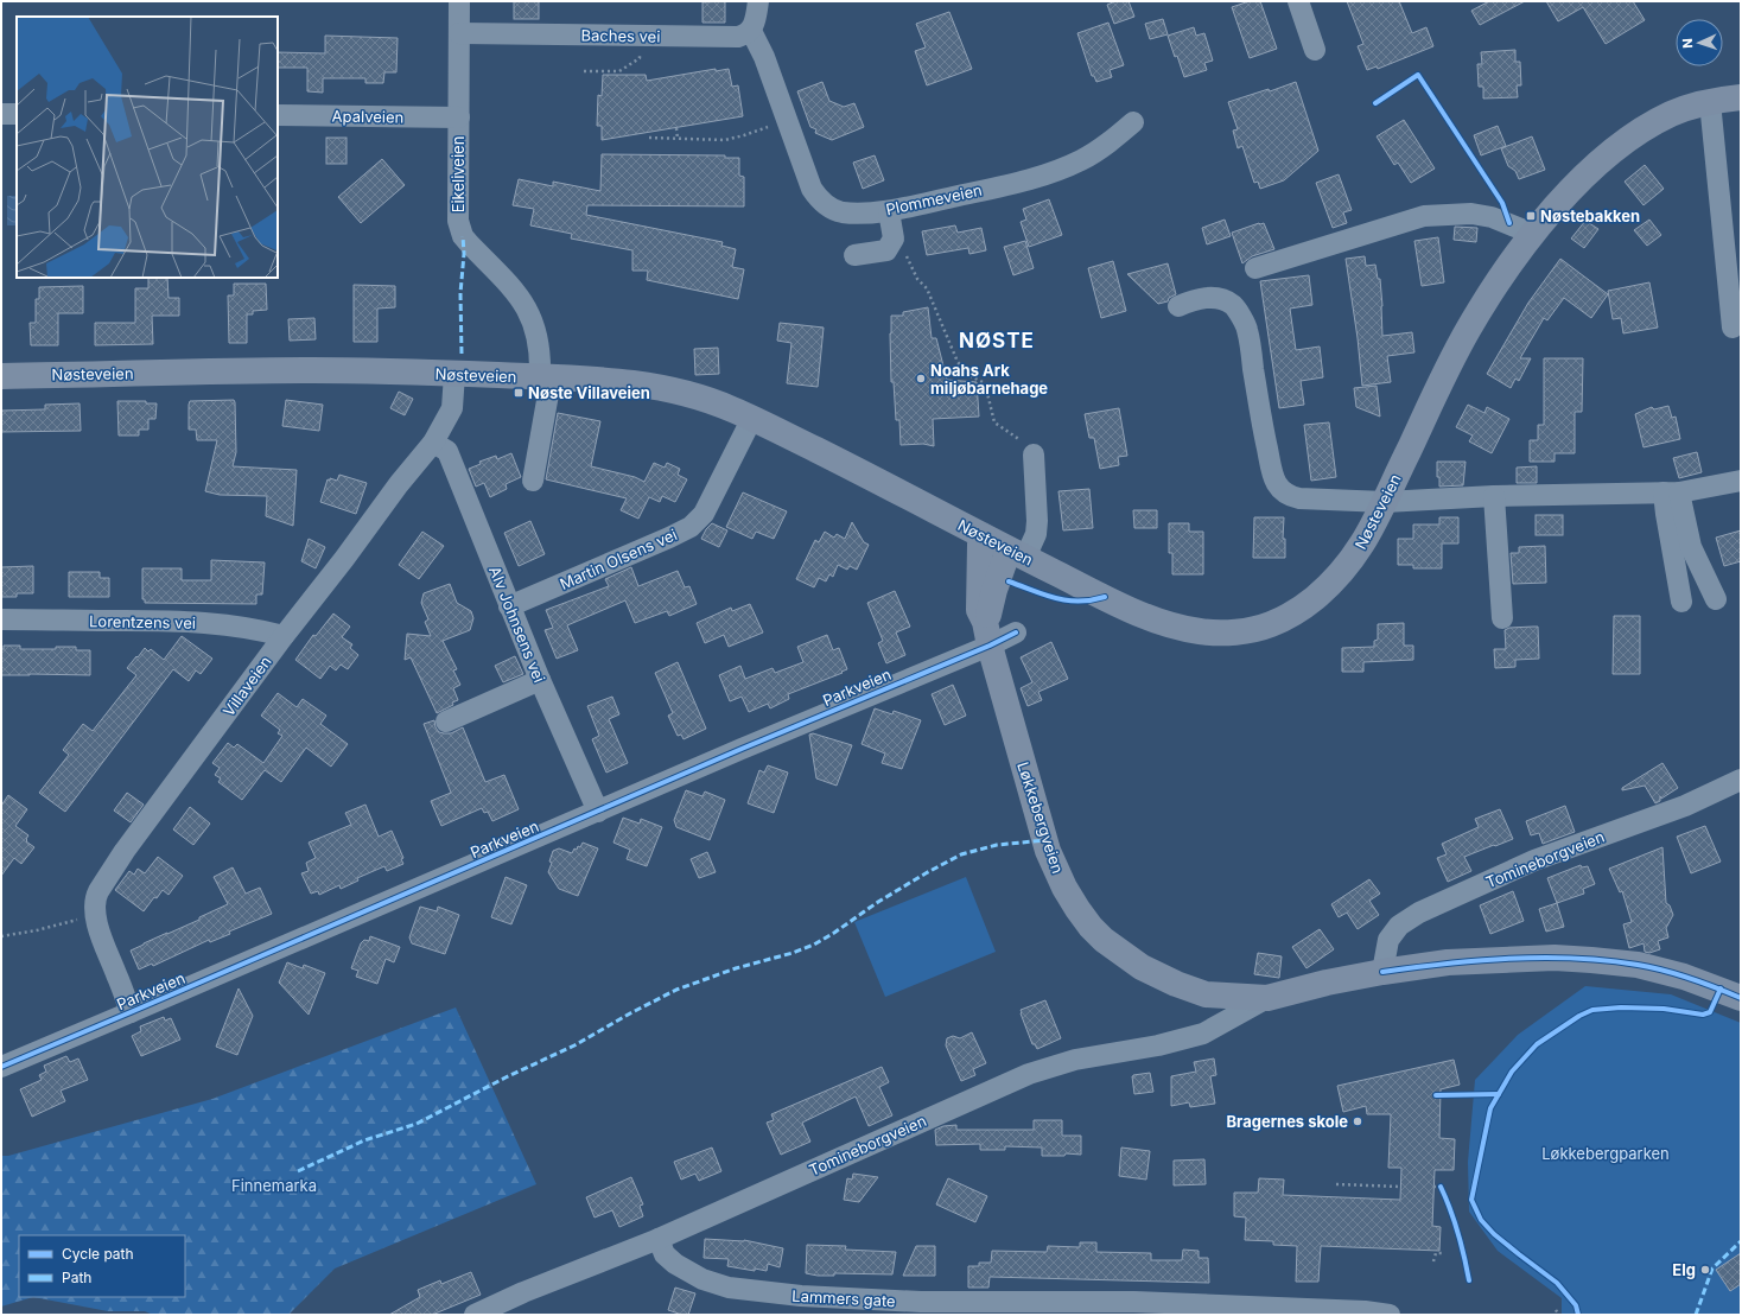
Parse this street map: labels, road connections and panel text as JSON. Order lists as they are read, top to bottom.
{
  "streets": {
    "main road": ["Nøsteveien", "Løkkebergveien"],
    "street": [
      "Baches vei",
      "Apalveien",
      "Eikeliveien",
      "Plommeveien",
      "Martin Olsens vei",
      "Lorentzens vei",
      "Alv Johnsens vei",
      "Villaveien",
      "Parkveien",
      "Tomineborgveien",
      "Lammers gate"
    ]
  },
  "crossings": [
    ["Baches vei", "Eikeliveien"],
    ["Baches vei", "Plommeveien"],
    ["Apalveien", "Eikeliveien"],
    ["Eikeliveien", "Nøsteveien"],
    ["Nøsteveien", "Martin Olsens vei"],
    ["Nøsteveien", "Villaveien"],
    ["Nøsteveien", "Løkkebergveien"],
    ["Martin Olsens vei", "Alv Johnsens vei"],
    ["Lorentzens vei", "Villaveien"],
    ["Alv Johnsens vei", "Villaveien"],
    ["Alv Johnsens vei", "Parkveien"],
    ["Parkveien", "Løkkebergveien"],
    ["Løkkebergveien", "Tomineborgveien"],
    ["Tomineborgveien", "Lammers gate"]
  ],
  "districts": ["NØSTE"],
  "parks": ["Løkkebergparken", "Finnemarka"],
  "places": {
    "transit": ["Nøstebakken", "Nøste Villaveien"],
    "other": ["Noahs Ark miljøbarnehage", "Bragernes skole", "Elg"]
  },
  "legend": ["Cycle path", "Path"],
  "north": "left"
}
